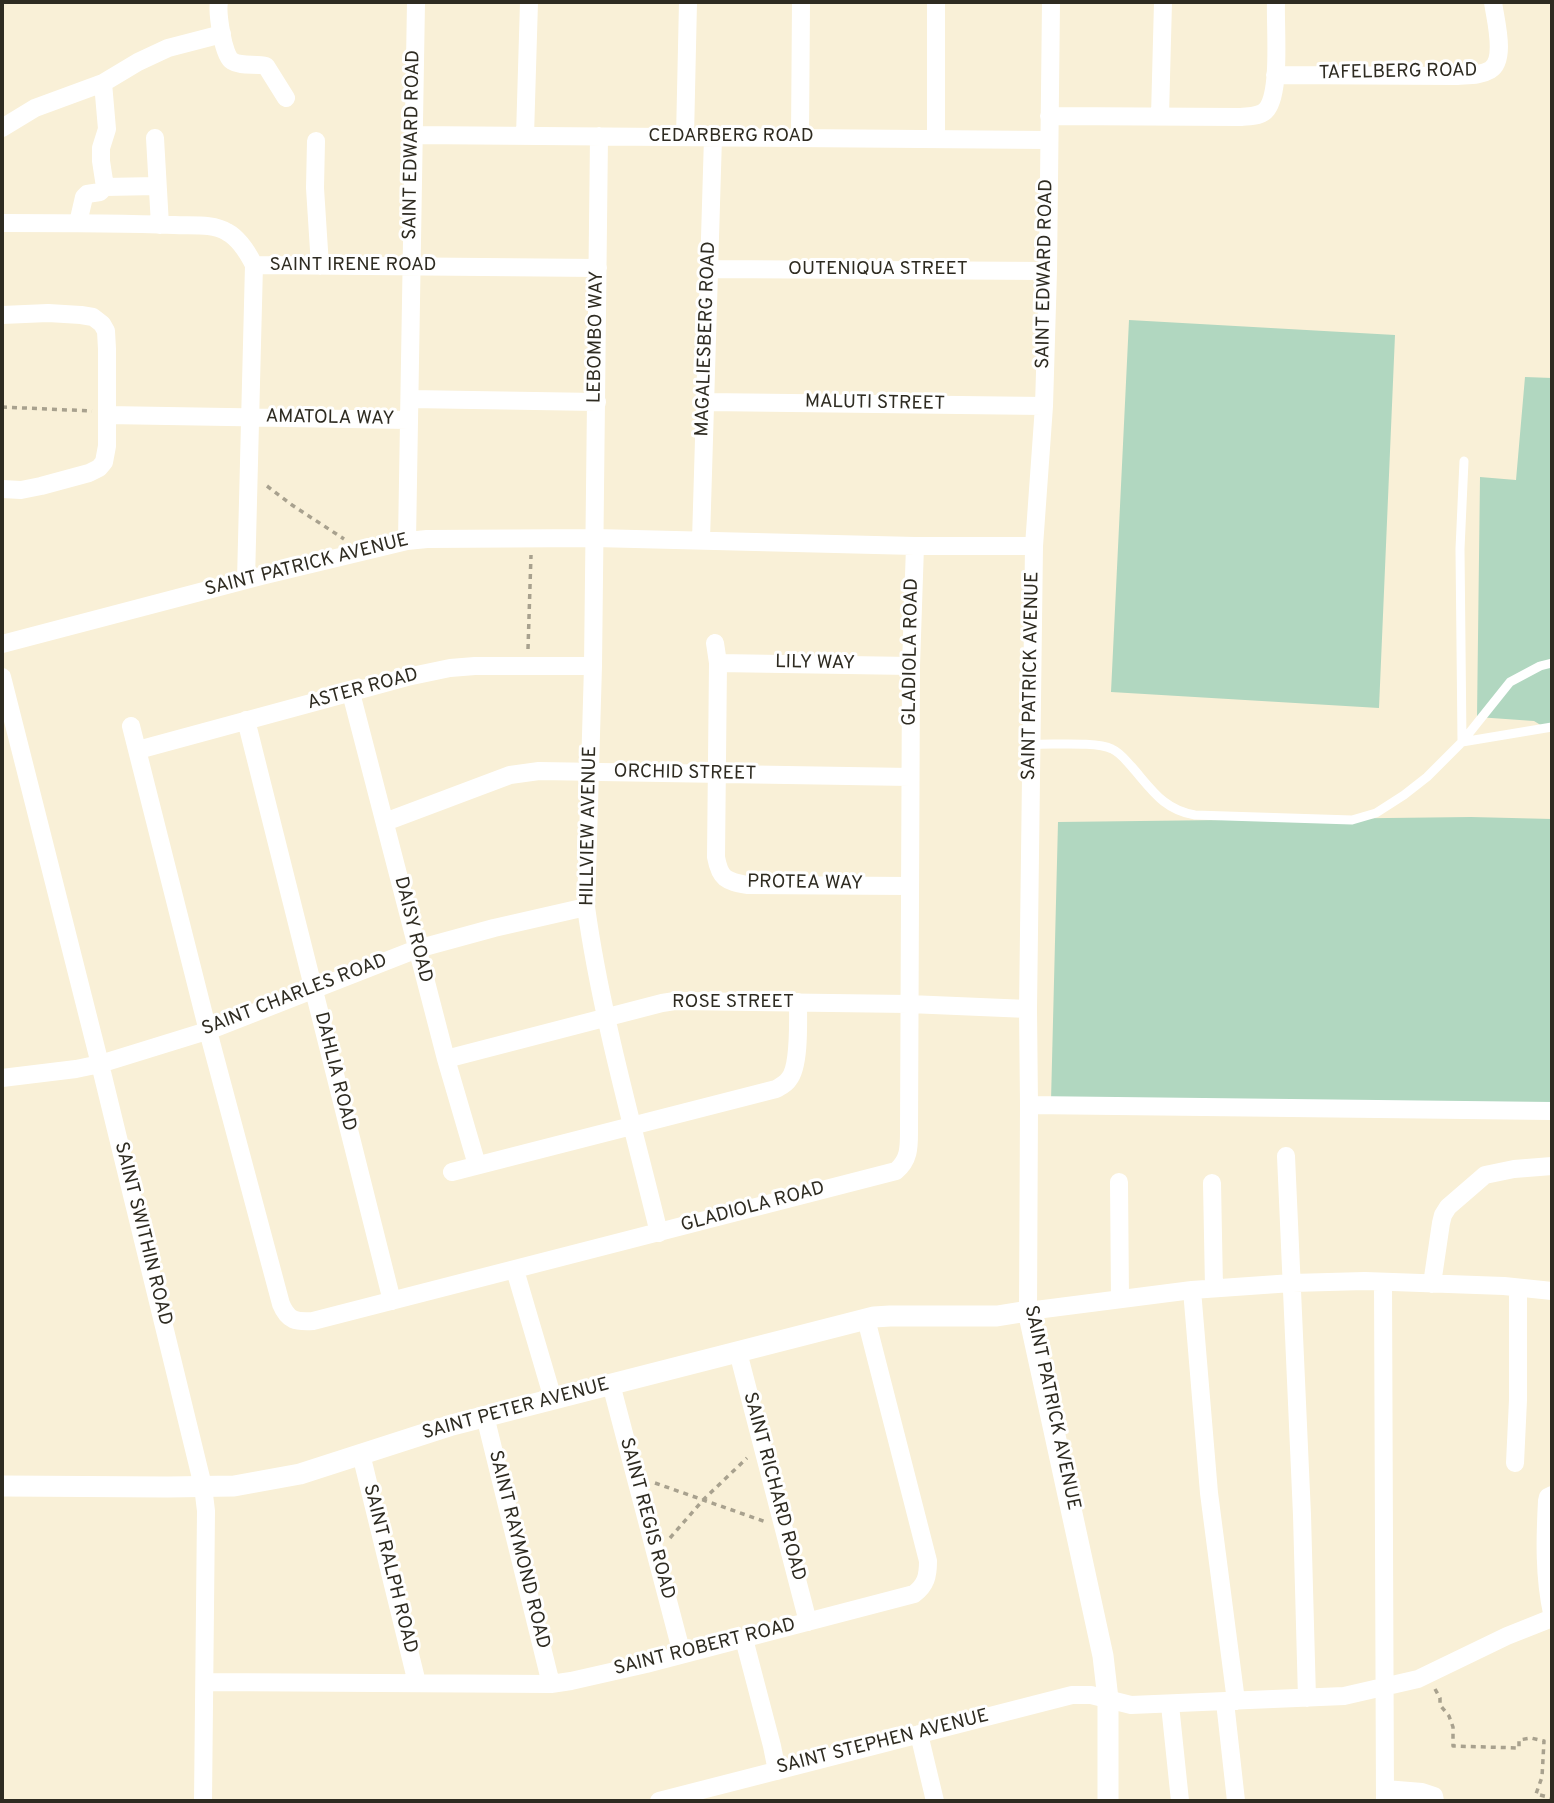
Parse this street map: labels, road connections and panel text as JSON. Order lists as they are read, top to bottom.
{
  "streets": {
    "street": [
      "TAFELBERG ROAD",
      "CEDARBERG ROAD",
      "SAINT EDWARD ROAD",
      "SAINT IRENE ROAD",
      "OUTENIQUA STREET",
      "LEBOMBO WAY",
      "MAGALIESBERG ROAD",
      "MALUTI STREET",
      "AMATOLA WAY",
      "SAINT PATRICK AVENUE",
      "GLADIOLA ROAD",
      "LILY WAY",
      "ASTER ROAD",
      "ORCHID STREET",
      "HILLVIEW AVENUE",
      "PROTEA WAY",
      "DAISY ROAD",
      "SAINT CHARLES ROAD",
      "ROSE STREET",
      "DAHLIA ROAD",
      "SAINT SWITHIN ROAD",
      "SAINT PETER AVENUE",
      "SAINT RICHARD ROAD",
      "SAINT REGIS ROAD",
      "SAINT RAYMOND ROAD",
      "SAINT RALPH ROAD",
      "SAINT ROBERT ROAD",
      "SAINT STEPHEN AVENUE"
    ]
  },
  "crossings": [
    ["CEDARBERG ROAD", "SAINT EDWARD ROAD"],
    ["CEDARBERG ROAD", "LEBOMBO WAY"],
    ["CEDARBERG ROAD", "MAGALIESBERG ROAD"],
    ["SAINT EDWARD ROAD", "SAINT IRENE ROAD"],
    ["SAINT EDWARD ROAD", "OUTENIQUA STREET"],
    ["SAINT EDWARD ROAD", "MALUTI STREET"],
    ["SAINT EDWARD ROAD", "AMATOLA WAY"],
    ["SAINT EDWARD ROAD", "SAINT PATRICK AVENUE"],
    ["SAINT IRENE ROAD", "LEBOMBO WAY"],
    ["SAINT IRENE ROAD", "AMATOLA WAY"],
    ["SAINT IRENE ROAD", "SAINT PATRICK AVENUE"],
    ["OUTENIQUA STREET", "MAGALIESBERG ROAD"],
    ["LEBOMBO WAY", "SAINT PATRICK AVENUE"],
    ["LEBOMBO WAY", "HILLVIEW AVENUE"],
    ["MAGALIESBERG ROAD", "MALUTI STREET"],
    ["MAGALIESBERG ROAD", "SAINT PATRICK AVENUE"],
    ["SAINT PATRICK AVENUE", "GLADIOLA ROAD"],
    ["SAINT PATRICK AVENUE", "HILLVIEW AVENUE"],
    ["SAINT PATRICK AVENUE", "ROSE STREET"],
    ["SAINT PATRICK AVENUE", "SAINT PETER AVENUE"],
    ["SAINT PATRICK AVENUE", "SAINT STEPHEN AVENUE"],
    ["GLADIOLA ROAD", "LILY WAY"],
    ["GLADIOLA ROAD", "ORCHID STREET"],
    ["GLADIOLA ROAD", "HILLVIEW AVENUE"],
    ["GLADIOLA ROAD", "PROTEA WAY"],
    ["GLADIOLA ROAD", "SAINT CHARLES ROAD"],
    ["GLADIOLA ROAD", "ROSE STREET"],
    ["GLADIOLA ROAD", "DAHLIA ROAD"],
    ["ASTER ROAD", "HILLVIEW AVENUE"],
    ["ASTER ROAD", "DAISY ROAD"],
    ["ASTER ROAD", "DAHLIA ROAD"],
    ["ORCHID STREET", "HILLVIEW AVENUE"],
    ["ORCHID STREET", "PROTEA WAY"],
    ["ORCHID STREET", "DAISY ROAD"],
    ["HILLVIEW AVENUE", "SAINT CHARLES ROAD"],
    ["HILLVIEW AVENUE", "ROSE STREET"],
    ["DAISY ROAD", "SAINT CHARLES ROAD"],
    ["DAISY ROAD", "ROSE STREET"],
    ["SAINT CHARLES ROAD", "DAHLIA ROAD"],
    ["SAINT CHARLES ROAD", "SAINT SWITHIN ROAD"],
    ["SAINT SWITHIN ROAD", "SAINT PETER AVENUE"],
    ["SAINT SWITHIN ROAD", "SAINT ROBERT ROAD"],
    ["SAINT PETER AVENUE", "SAINT RICHARD ROAD"],
    ["SAINT PETER AVENUE", "SAINT REGIS ROAD"],
    ["SAINT PETER AVENUE", "SAINT RAYMOND ROAD"],
    ["SAINT PETER AVENUE", "SAINT RALPH ROAD"],
    ["SAINT PETER AVENUE", "SAINT ROBERT ROAD"],
    ["SAINT RICHARD ROAD", "SAINT ROBERT ROAD"],
    ["SAINT REGIS ROAD", "SAINT ROBERT ROAD"],
    ["SAINT RAYMOND ROAD", "SAINT ROBERT ROAD"],
    ["SAINT RALPH ROAD", "SAINT ROBERT ROAD"]
  ]
}
